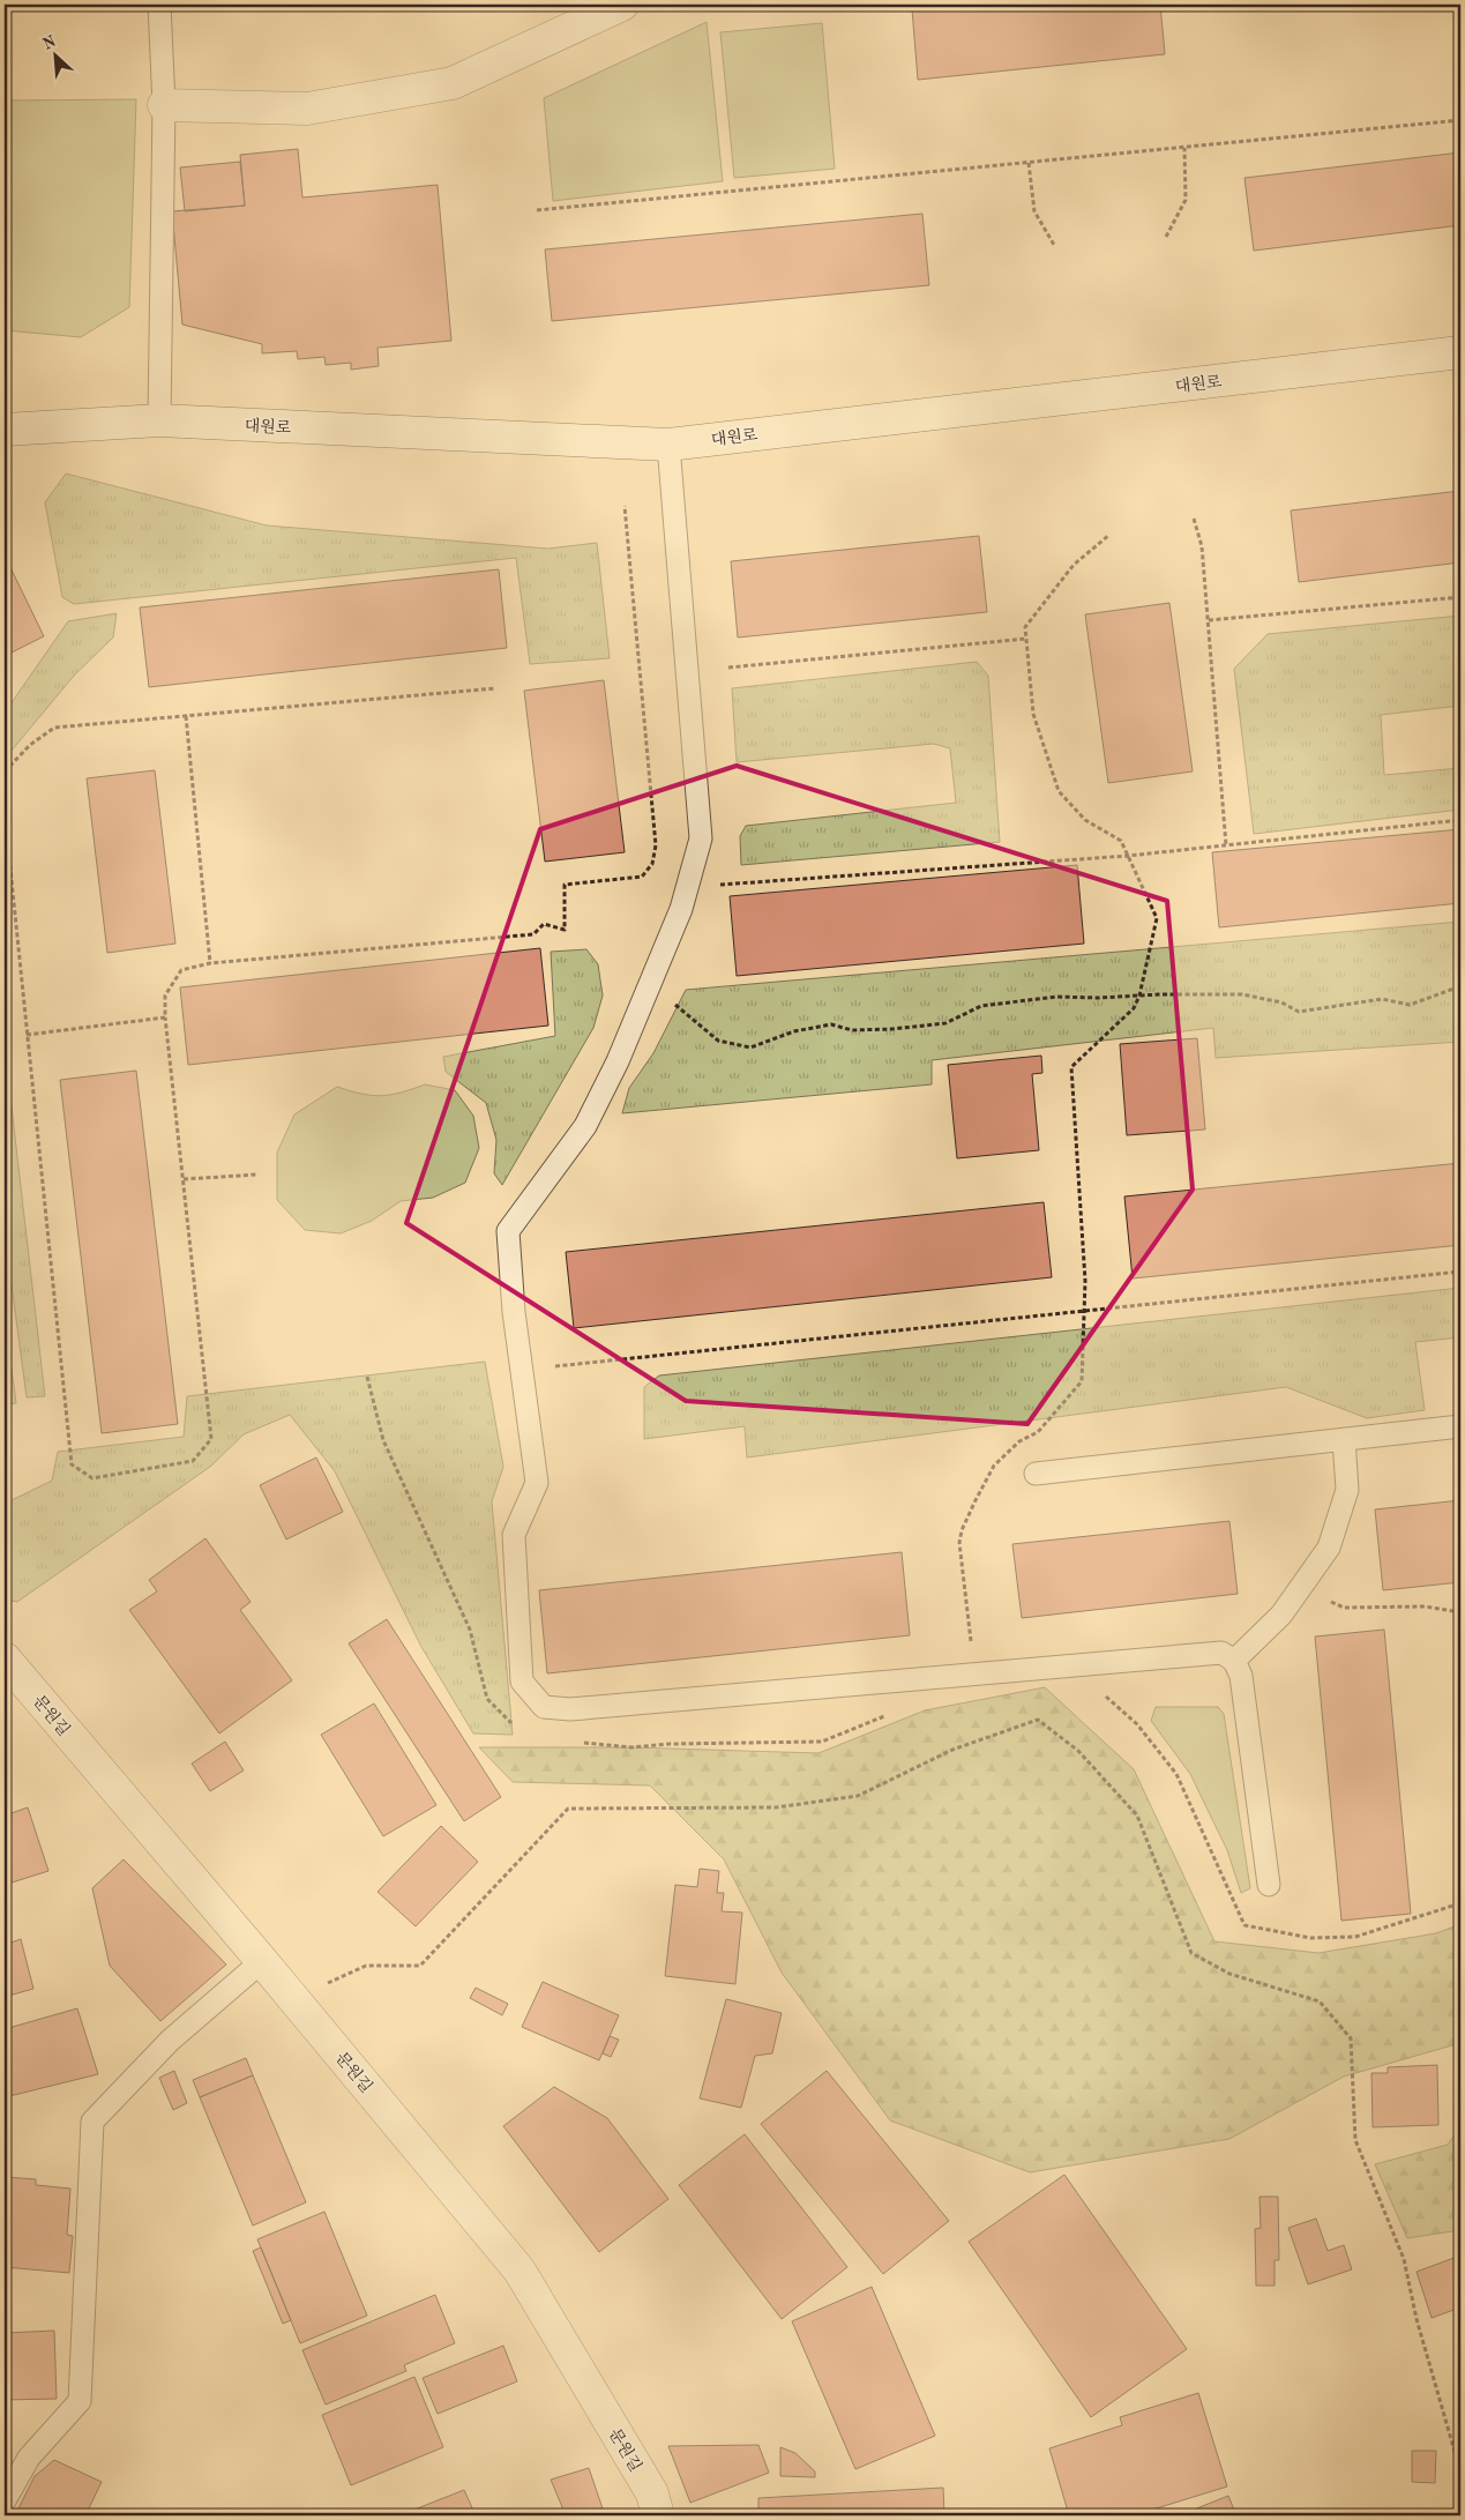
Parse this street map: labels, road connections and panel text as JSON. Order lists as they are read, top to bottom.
{
  "streets": {
    "street": ["대원로", "문원길"]
  },
  "north": "top left"
}
